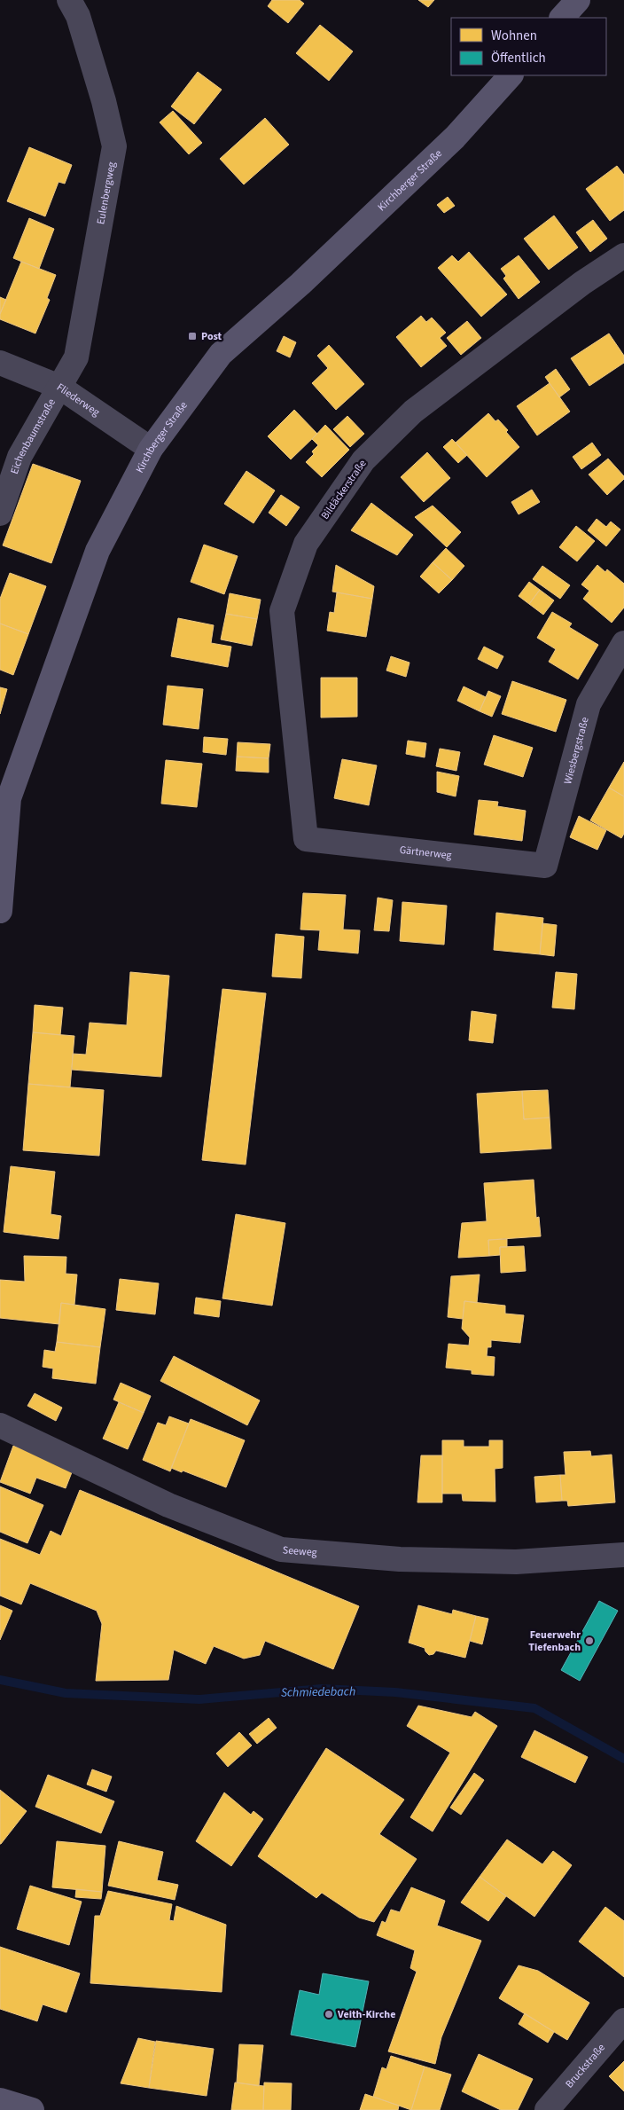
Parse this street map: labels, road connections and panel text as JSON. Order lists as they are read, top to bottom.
{
  "streets": {
    "main road": ["Kirchberger Straße"],
    "street": [
      "Eulenbergweg",
      "Fliederweg",
      "Eichenbaumstraße",
      "Bildäckerstraße",
      "Wiesbergstraße",
      "Gärtnerweg",
      "Seeweg",
      "Bruckstraße"
    ]
  },
  "crossings": [
    ["Kirchberger Straße", "Fliederweg"],
    ["Eulenbergweg", "Fliederweg"],
    ["Eulenbergweg", "Eichenbaumstraße"],
    ["Fliederweg", "Eichenbaumstraße"],
    ["Bildäckerstraße", "Gärtnerweg"],
    ["Wiesbergstraße", "Gärtnerweg"]
  ],
  "water": ["Schmiedebach"],
  "places": {
    "transit": ["Post"],
    "other": ["Feuerwehr Tiefenbach", "Veith-Kirche"]
  },
  "legend": ["Wohnen", "Öffentlich"]
}
